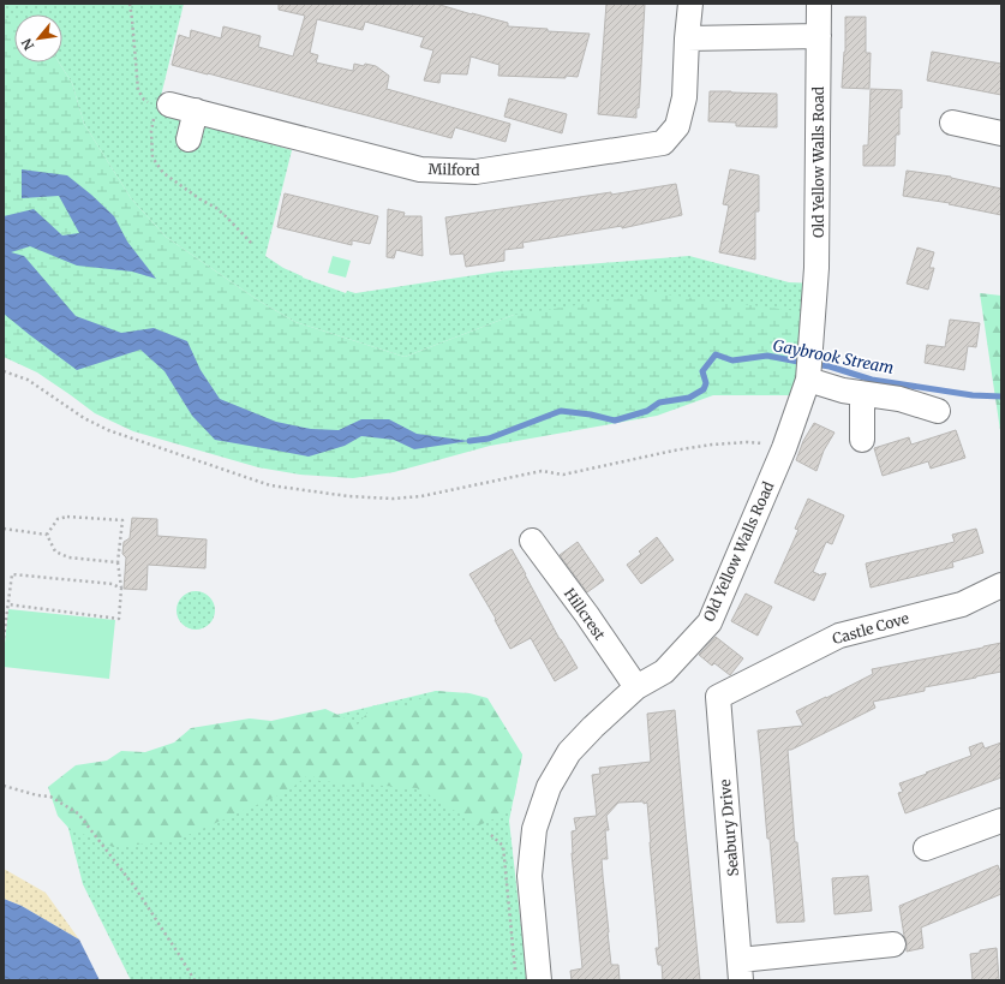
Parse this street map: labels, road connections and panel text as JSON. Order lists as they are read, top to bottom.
{
  "streets": {
    "street": [
      "Old Yellow Walls Road",
      "Milford",
      "Hillcrest",
      "Castle Cove",
      "Seabury Drive"
    ]
  },
  "crossings": [
    ["Old Yellow Walls Road", "Hillcrest"],
    ["Castle Cove", "Seabury Drive"]
  ],
  "water": ["Gaybrook Stream"],
  "north": "bottom left"
}
